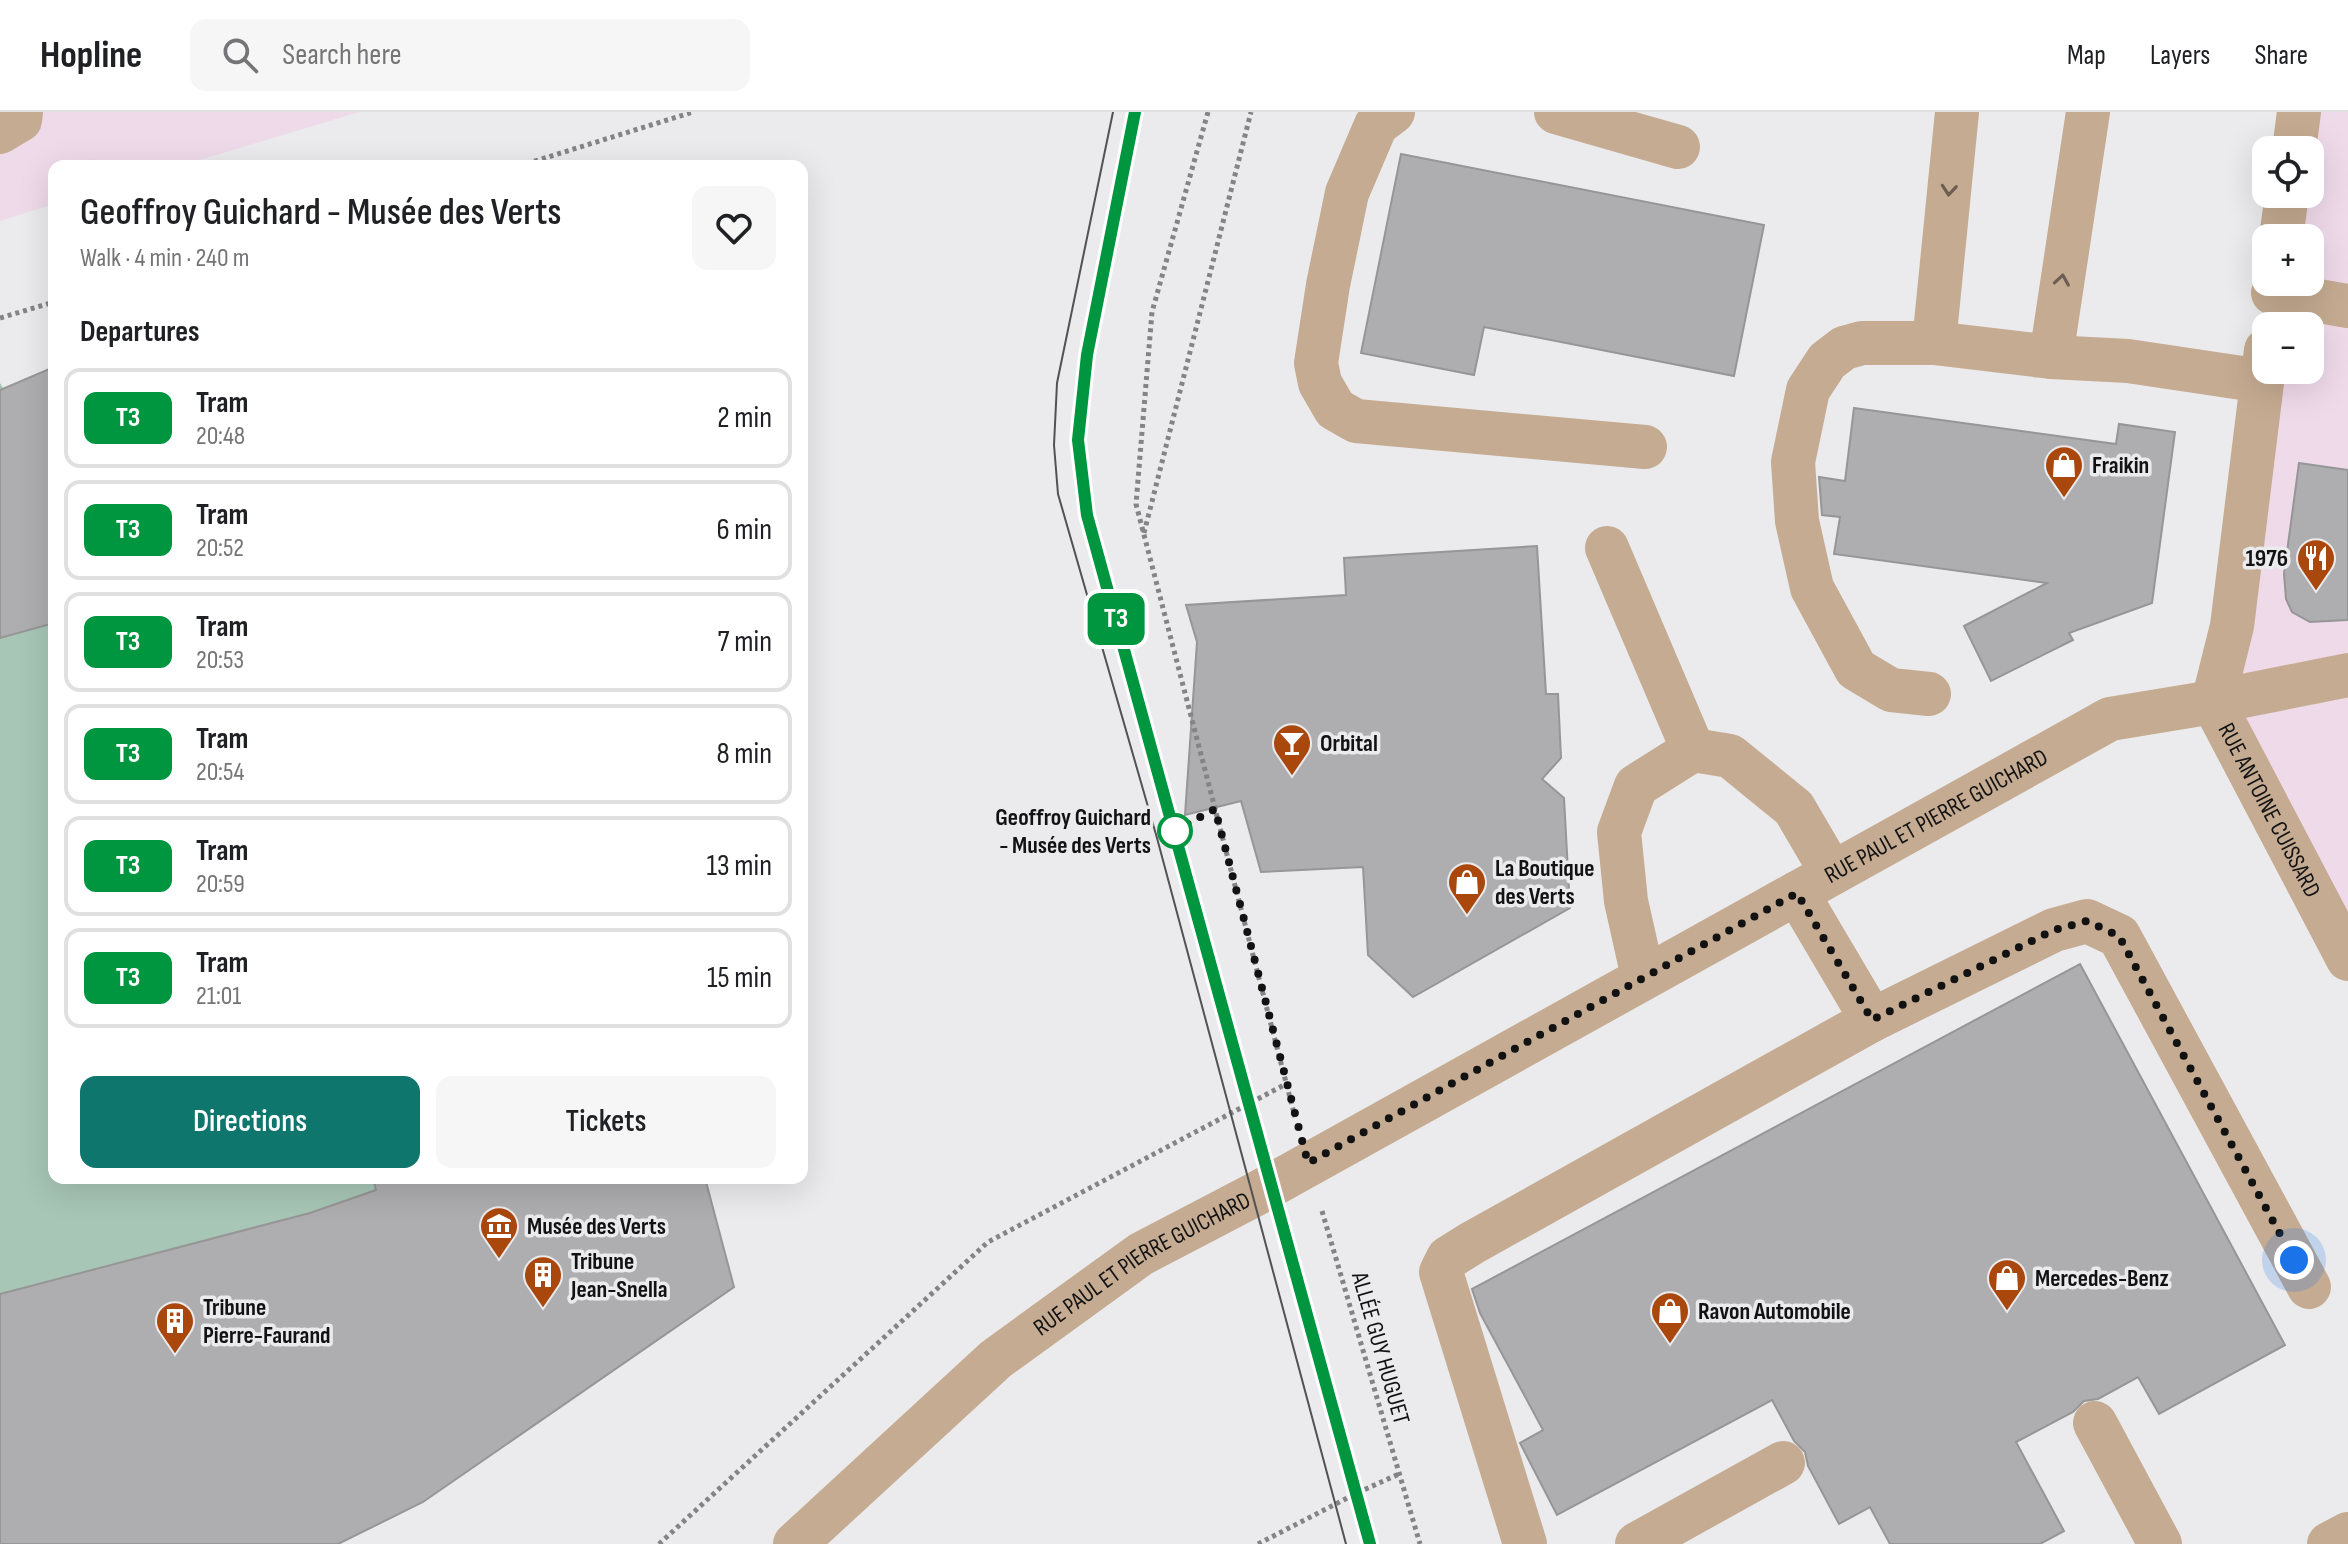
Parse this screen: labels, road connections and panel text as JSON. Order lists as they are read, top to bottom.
{
  "streets": {
    "street": ["RUE ANTOINE CUISSARD", "RUE PAUL ET PIERRE GUICHARD"],
    "path": ["ALLÉE GUY HUGUET"]
  },
  "crossings": [
    ["RUE ANTOINE CUISSARD", "RUE PAUL ET PIERRE GUICHARD"],
    ["RUE PAUL ET PIERRE GUICHARD", "ALLÉE GUY HUGUET"]
  ],
  "places": {
    "shop": [
      "Fraikin",
      "La Boutique des Verts",
      "Mercedes-Benz",
      "Ravon Automobile"
    ],
    "restaurant": ["1976"],
    "bar": ["Orbital"],
    "other": ["Geoffroy Guichard - Musée des Verts"],
    "museum": ["Musée des Verts"],
    "building": ["Tribune Jean-Snella", "Tribune Pierre-Faurand"]
  },
  "lines": ["tram line T3"],
  "page": {
    "header": "Hopline",
    "search": "Search here",
    "nav": ["Map", "Layers", "Share"],
    "on_map": "T3",
    "map_buttons": ["+", "−"],
    "heading": [
      ["Geoffroy Guichard - Musée des Verts", "Walk · 4 min · 240 m"],
      "Departures"
    ],
    "list": [
      {
        "mark": "T3",
        "name": "Tram",
        "note": "20:48",
        "value": "2 min"
      },
      {
        "mark": "T3",
        "name": "Tram",
        "note": "20:52",
        "value": "6 min"
      },
      {
        "mark": "T3",
        "name": "Tram",
        "note": "20:53",
        "value": "7 min"
      },
      {
        "mark": "T3",
        "name": "Tram",
        "note": "20:54",
        "value": "8 min"
      },
      {
        "mark": "T3",
        "name": "Tram",
        "note": "20:59",
        "value": "13 min"
      },
      {
        "mark": "T3",
        "name": "Tram",
        "note": "21:01",
        "value": "15 min"
      }
    ],
    "buttons": ["Directions", "Tickets"]
  }
}
